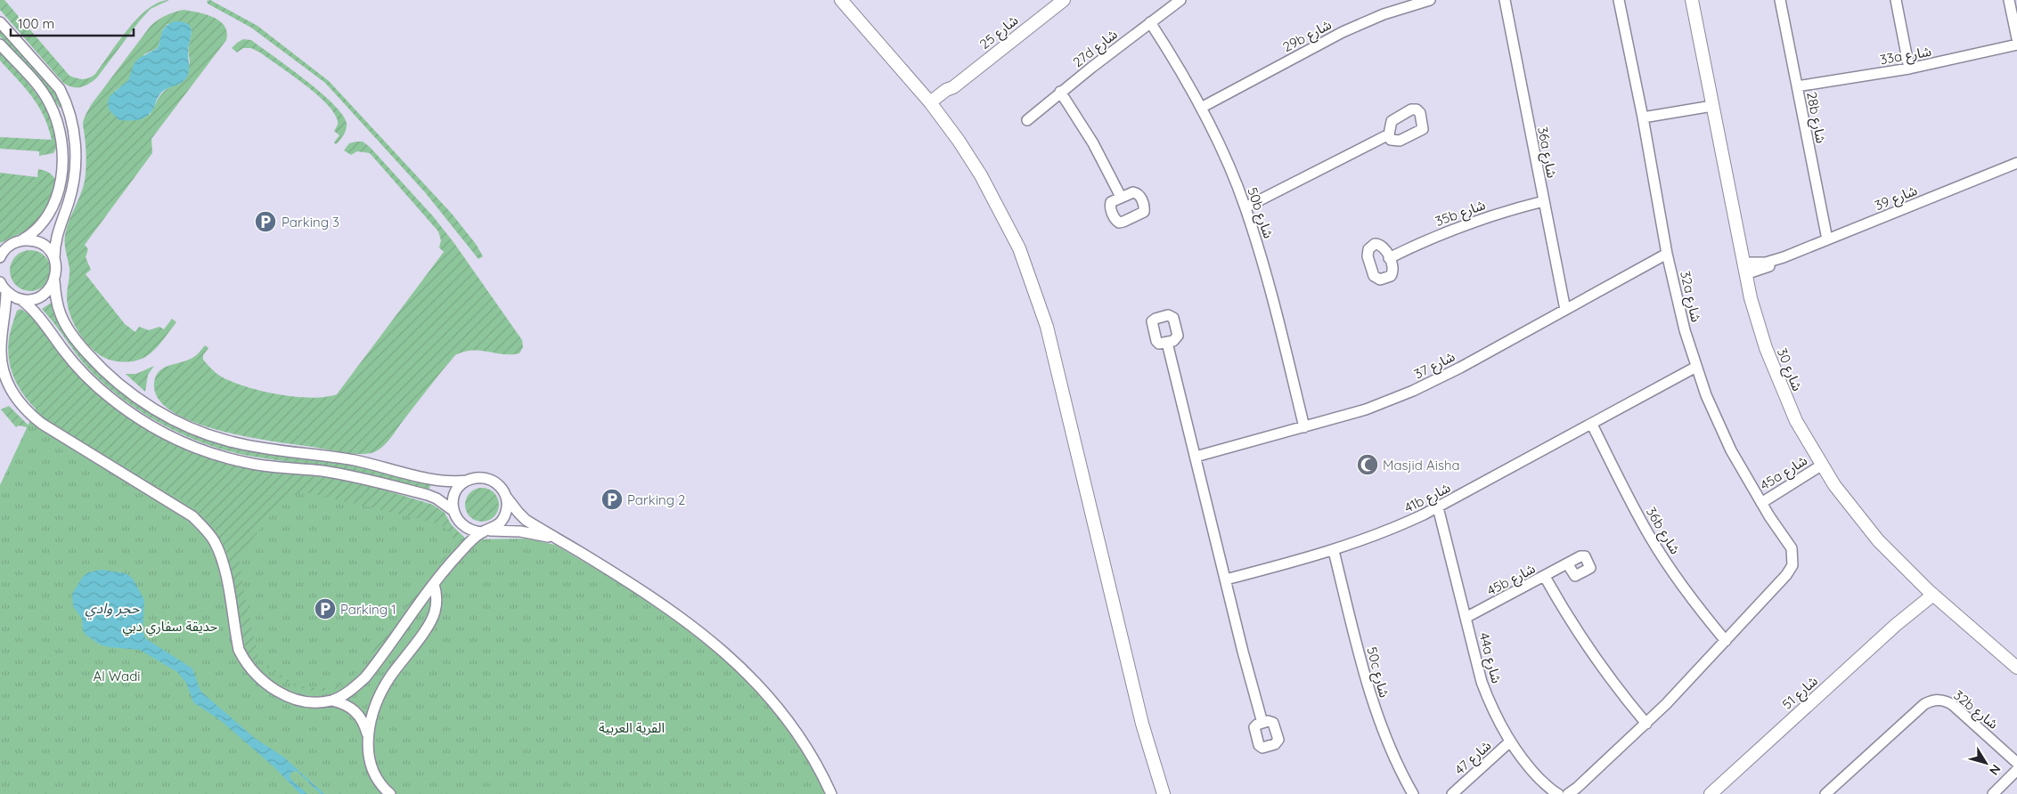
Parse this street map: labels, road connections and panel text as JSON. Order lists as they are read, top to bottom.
{
  "streets": {
    "street": [
      "شارع 25",
      "29b شارع",
      "27d شارع",
      "33a شارع",
      "28b شارع",
      "36a شارع",
      "شارع 39",
      "50b شارع",
      "35b شارع",
      "32a شارع",
      "شارع 37",
      "شارع 30",
      "45a شارع",
      "41b شارع",
      "36b شارع",
      "45b شارع",
      "44a شارع",
      "50c شارع",
      "شارع 51",
      "32b شارع",
      "شارع 47"
    ]
  },
  "crossings": [
    ["29b شارع", "50b شارع"],
    ["27d شارع", "50b شارع"],
    ["33a شارع", "28b شارع"],
    ["28b شارع", "شارع 39"],
    ["36a شارع", "35b شارع"],
    ["36a شارع", "شارع 37"],
    ["شارع 39", "شارع 30"],
    ["50b شارع", "شارع 37"],
    ["32a شارع", "شارع 37"],
    ["32a شارع", "45a شارع"],
    ["32a شارع", "41b شارع"],
    ["32a شارع", "36b شارع"],
    ["شارع 30", "45a شارع"],
    ["شارع 30", "شارع 51"],
    ["41b شارع", "36b شارع"],
    ["41b شارع", "44a شارع"],
    ["41b شارع", "50c شارع"],
    ["45b شارع", "44a شارع"],
    ["44a شارع", "شارع 47"]
  ],
  "water": ["حجر وادي"],
  "parks": ["حديقة سفاري دبي", "Al Wadi", "القرية العربية"],
  "places": {
    "parking": ["Parking 3", "Parking 2", "Parking 1"],
    "mosque": ["Masjid Aisha"]
  },
  "scale_bar": "100 m",
  "north": "bottom right"
}
